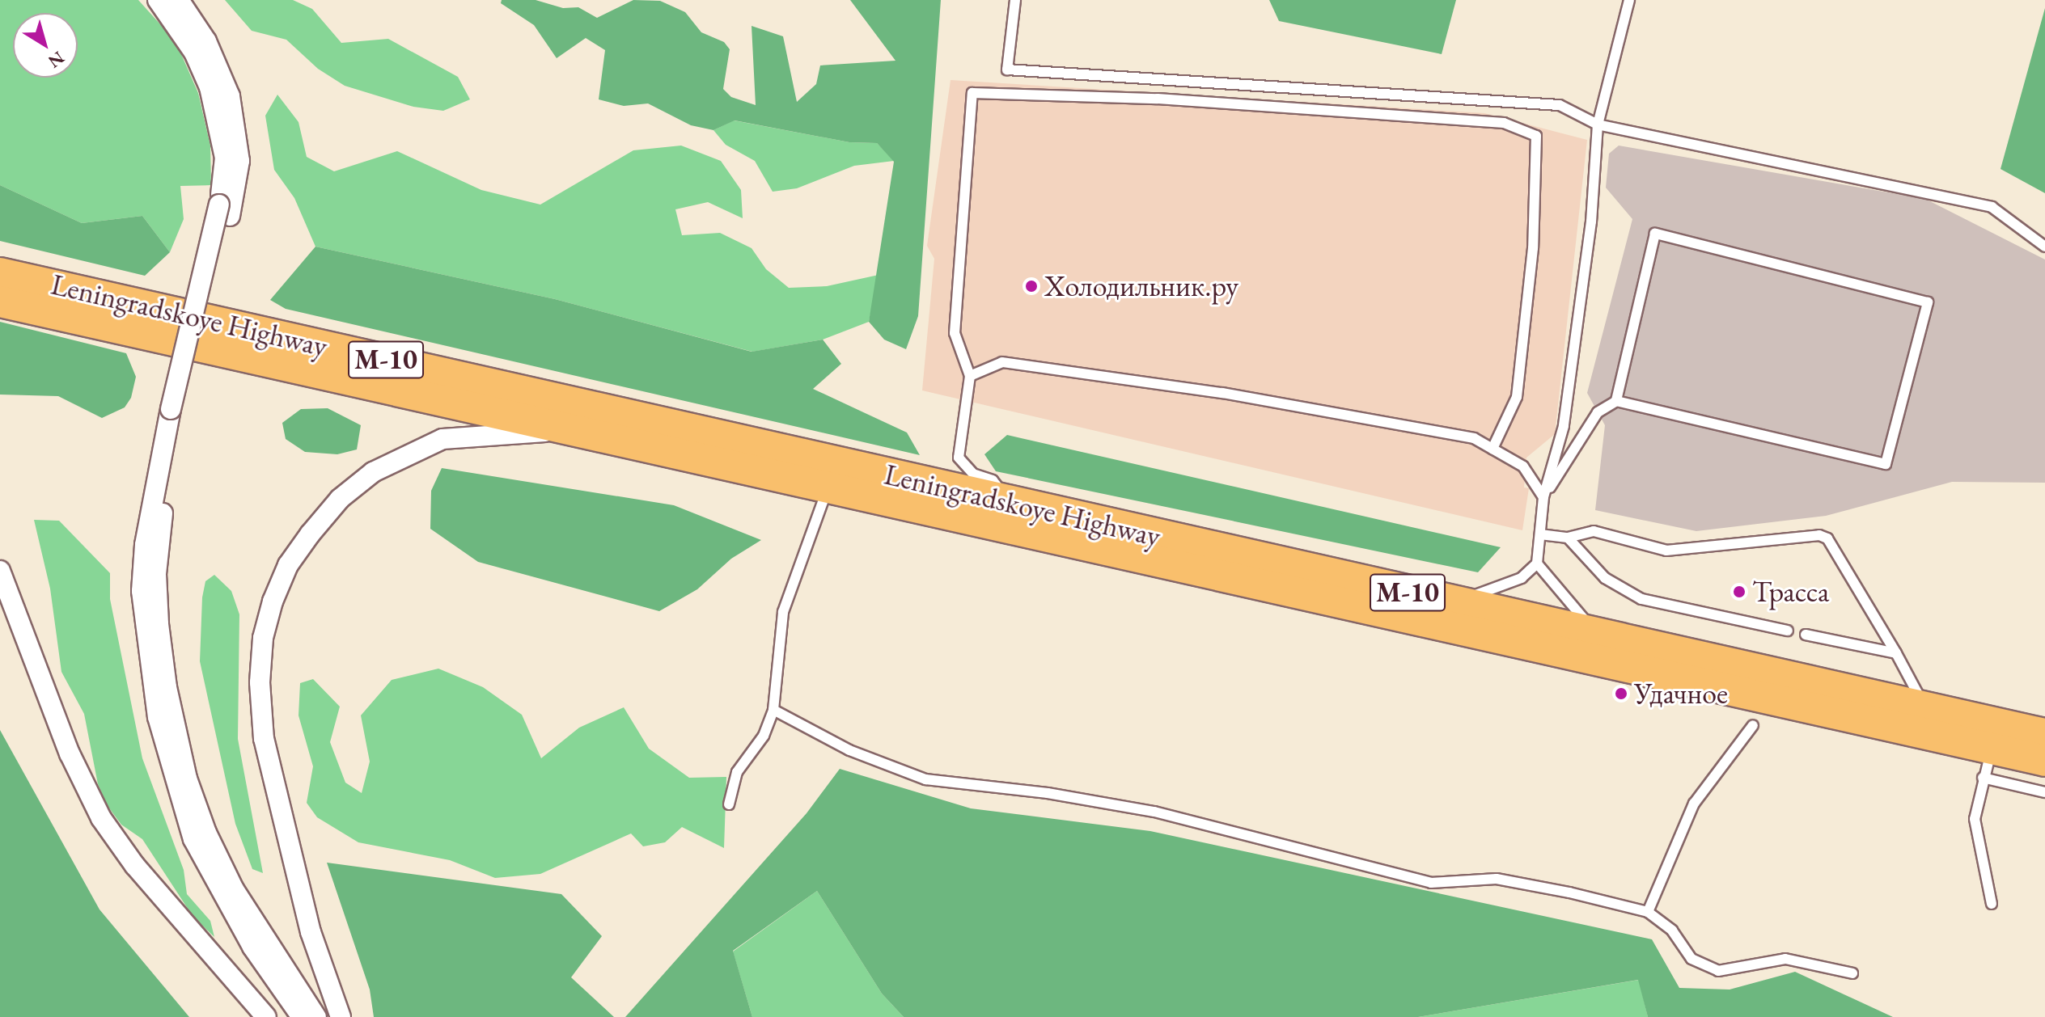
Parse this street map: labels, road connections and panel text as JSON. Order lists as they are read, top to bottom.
{
  "streets": {
    "highway": ["Leningradskoye Highway", "М-10"]
  },
  "places": ["Холодильник.ру", "Трасса", "Удачное"],
  "north": "bottom right"
}
